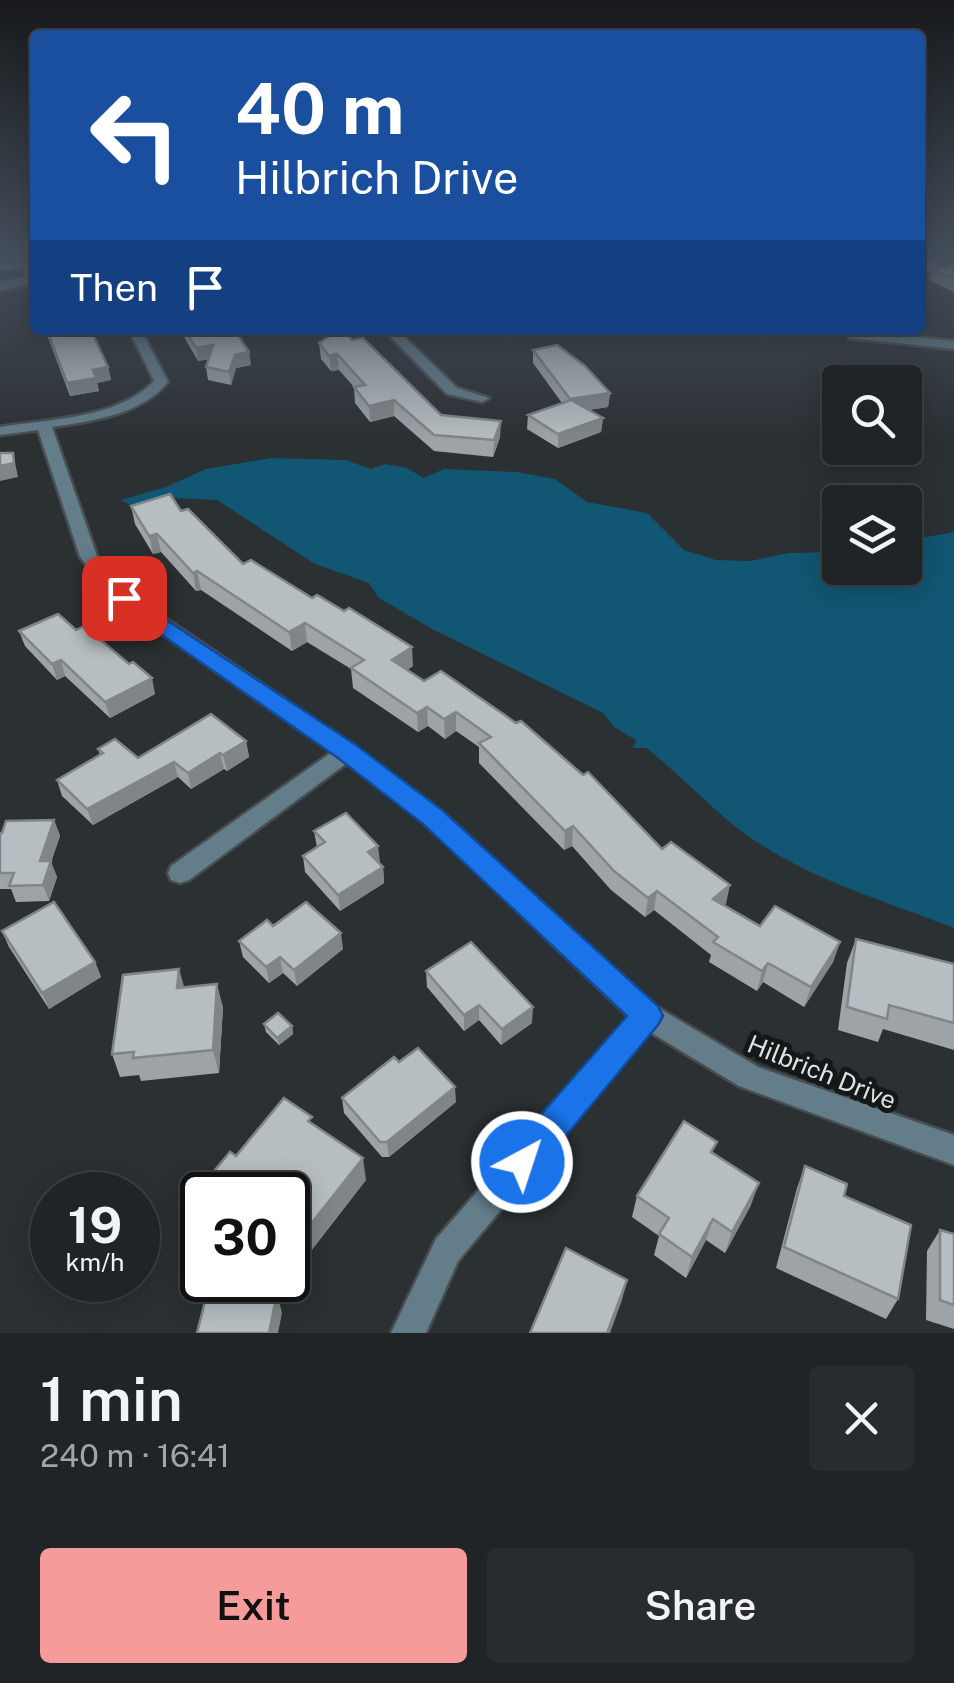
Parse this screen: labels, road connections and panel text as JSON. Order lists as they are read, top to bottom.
{
  "streets": {
    "street": ["Hilbrich Drive"]
  },
  "page": {
    "turn": ["40 m", "Hilbrich Drive"],
    "then": "Then",
    "speed": "19 km/h",
    "limit": "30",
    "heading": ["1 min", "240 m · 16:41"],
    "buttons": ["Exit", "Share"]
  }
}
